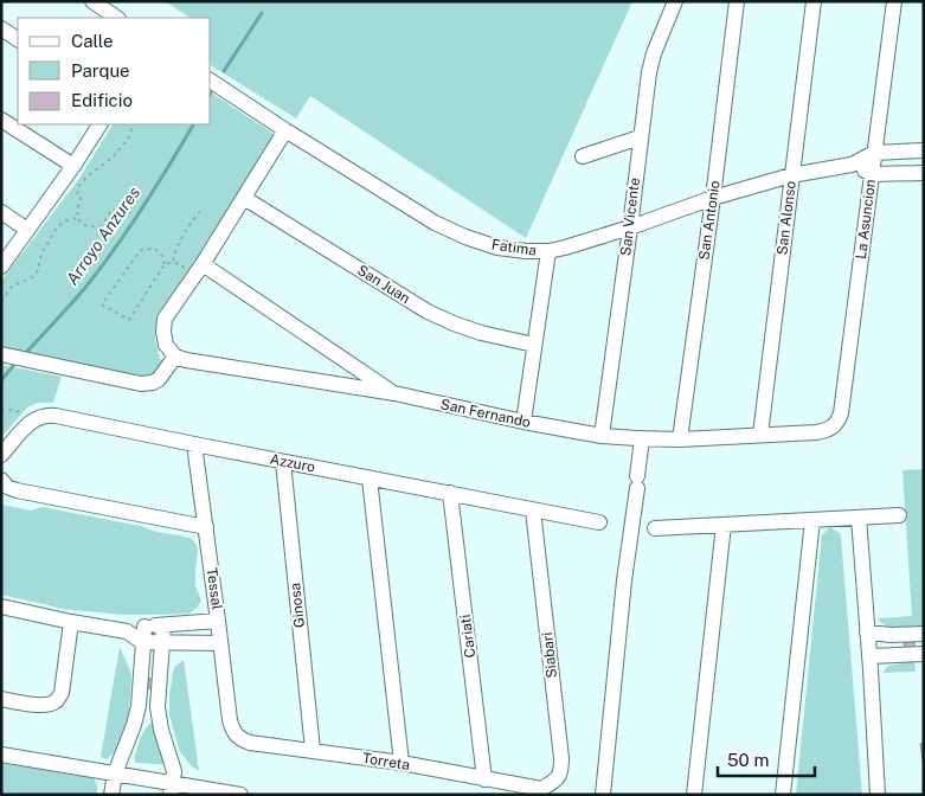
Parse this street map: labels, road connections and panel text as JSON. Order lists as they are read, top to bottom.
{
  "streets": {
    "street": [
      "San Vicente",
      "San Alonso",
      "La Asuncion",
      "San Antonio",
      "Fatima",
      "San Juan",
      "San Fernando",
      "Azzuro",
      "Tessal",
      "Ginosa",
      "Cariati",
      "Siabari",
      "Torreta"
    ]
  },
  "crossings": [
    ["San Vicente", "Fatima"],
    ["San Vicente", "San Fernando"],
    ["San Alonso", "Fatima"],
    ["San Alonso", "San Fernando"],
    ["La Asuncion", "Fatima"],
    ["La Asuncion", "San Fernando"],
    ["San Antonio", "Fatima"],
    ["San Antonio", "San Fernando"],
    ["Azzuro", "Tessal"],
    ["Azzuro", "Ginosa"],
    ["Azzuro", "Cariati"],
    ["Azzuro", "Siabari"],
    ["Tessal", "Torreta"],
    ["Ginosa", "Torreta"],
    ["Cariati", "Torreta"],
    ["Siabari", "Torreta"]
  ],
  "water": ["Arroyo Anzures"],
  "legend": ["Calle", "Parque", "Edificio"],
  "scale_bar": "50 m"
}
